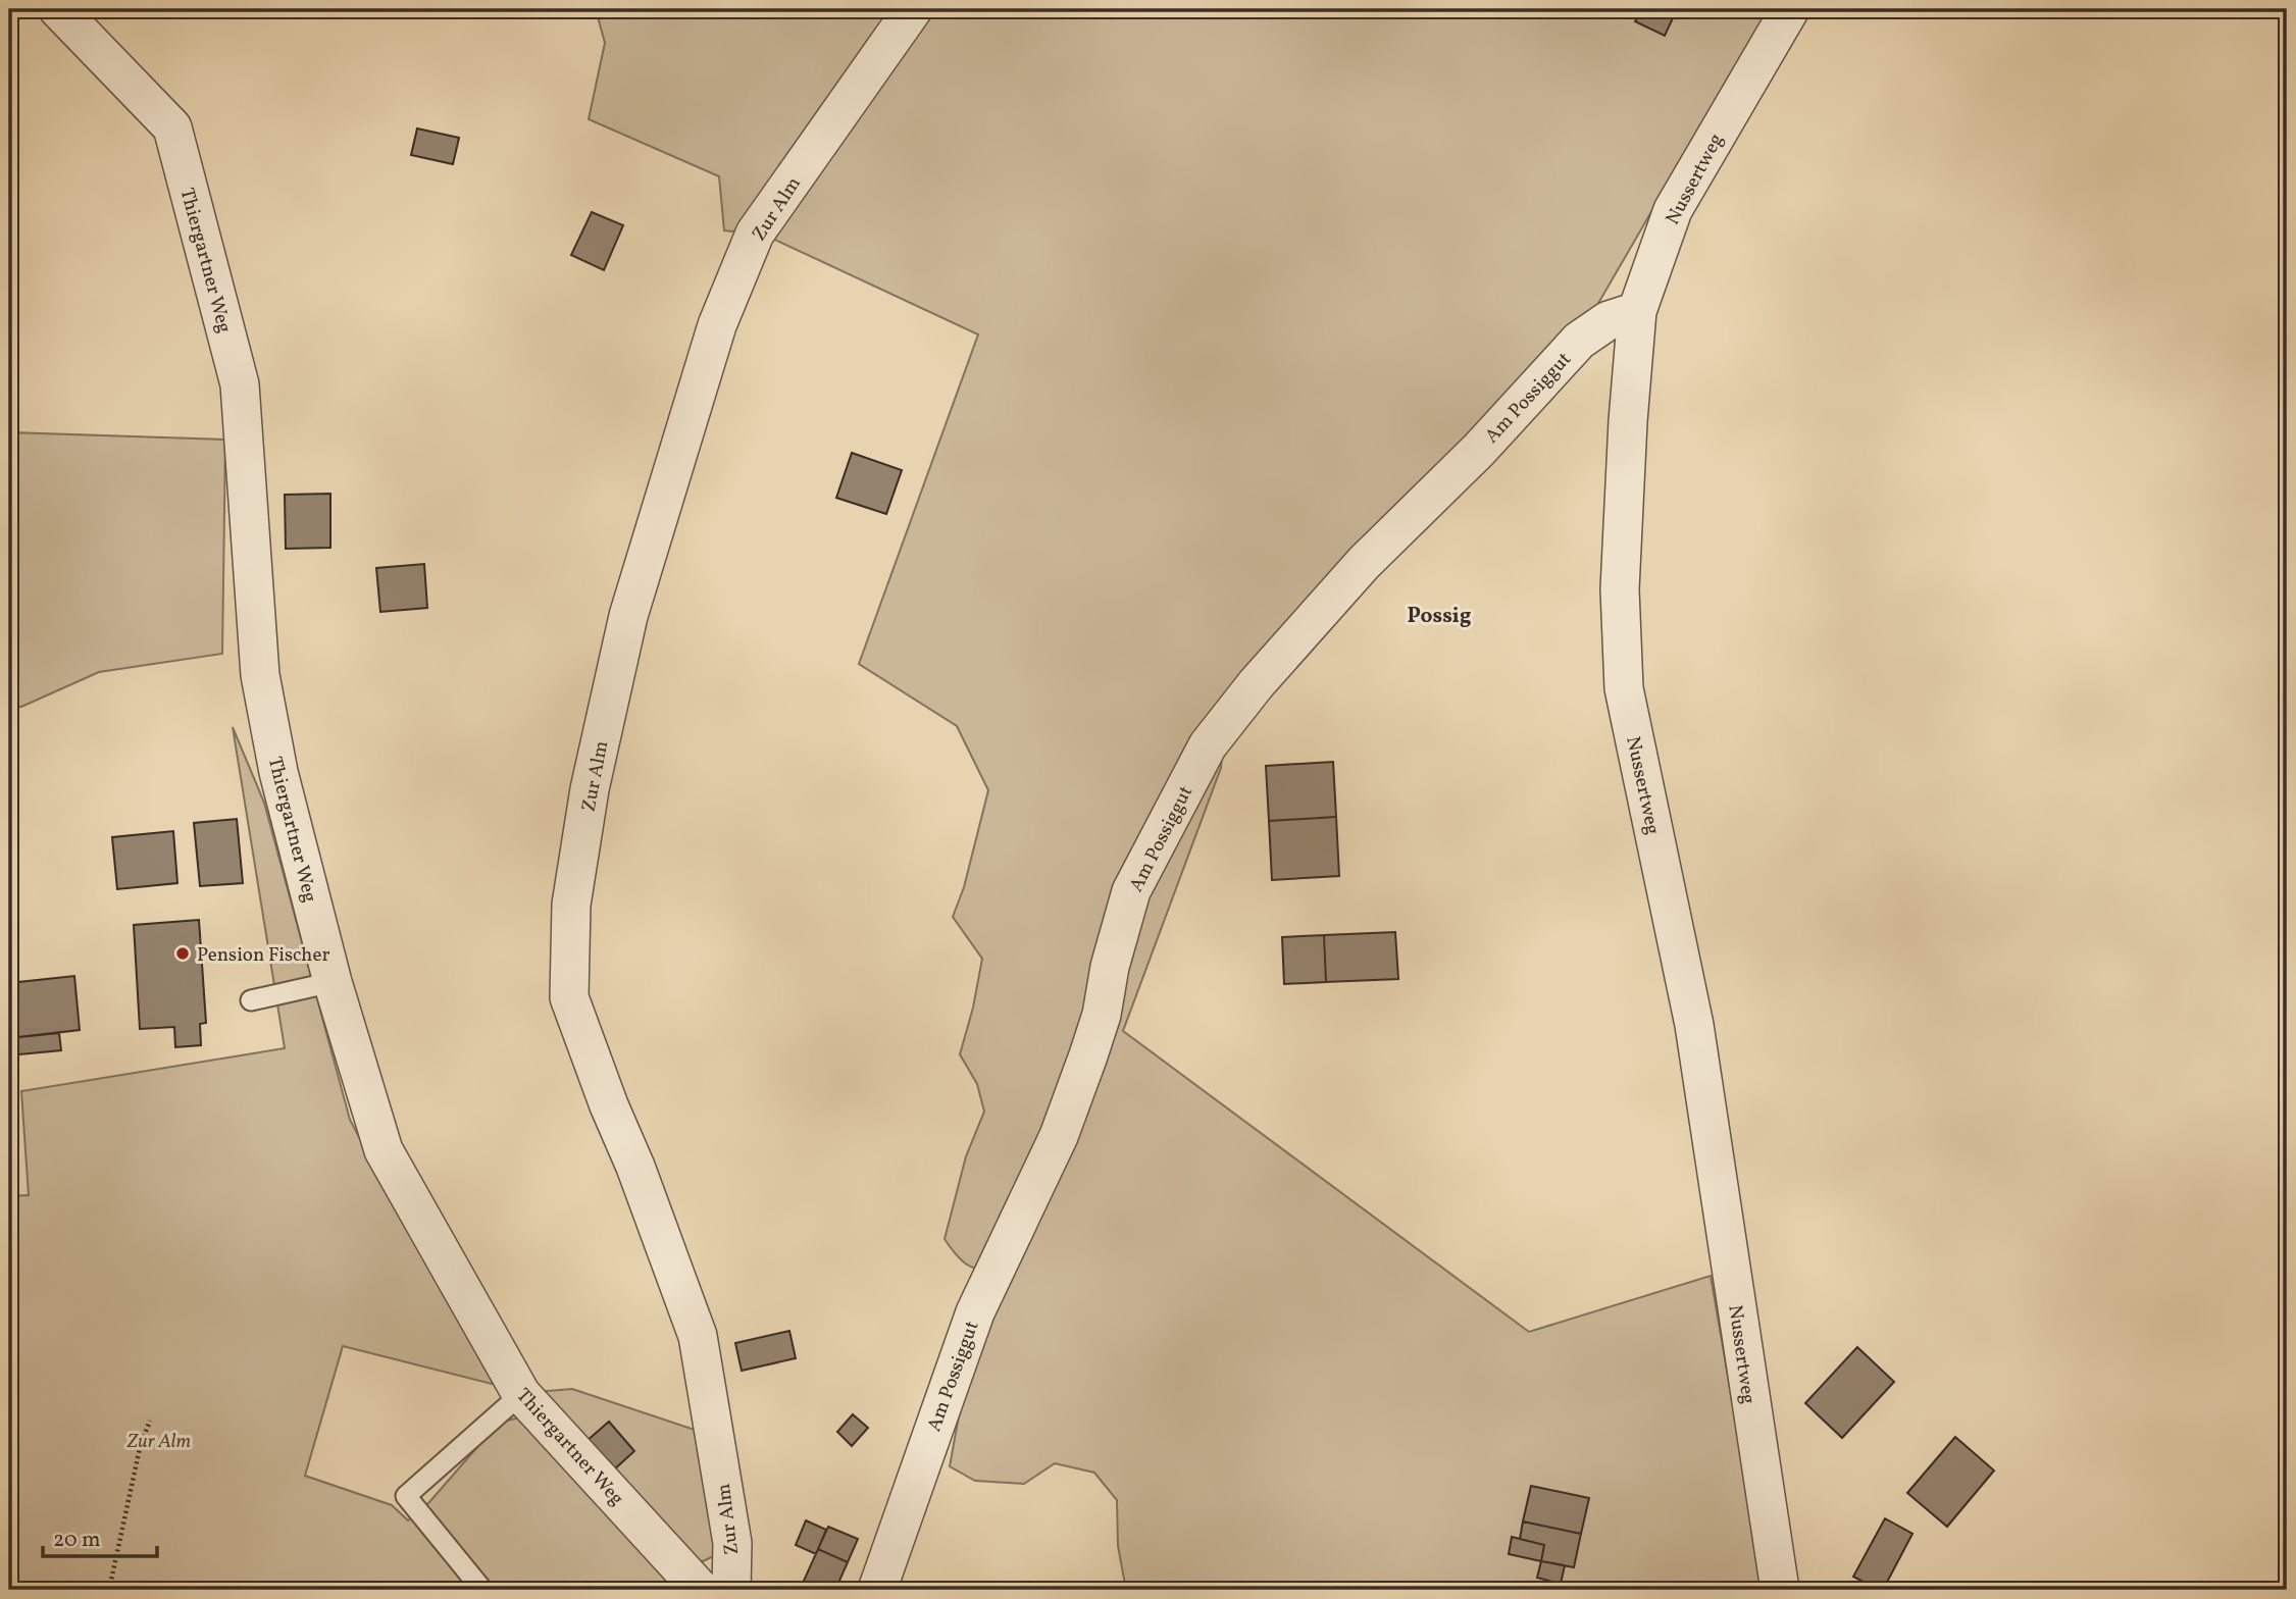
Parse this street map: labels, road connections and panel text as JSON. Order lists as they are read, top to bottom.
{
  "streets": {
    "street": [
      "Nussertweg",
      "Zur Alm",
      "Thiergartner Weg",
      "Am Possiggut"
    ]
  },
  "crossings": [
    ["Nussertweg", "Am Possiggut"]
  ],
  "districts": ["Possig"],
  "parks": ["Zur Alm"],
  "places": ["Pension Fischer"],
  "scale_bar": "20 m"
}
